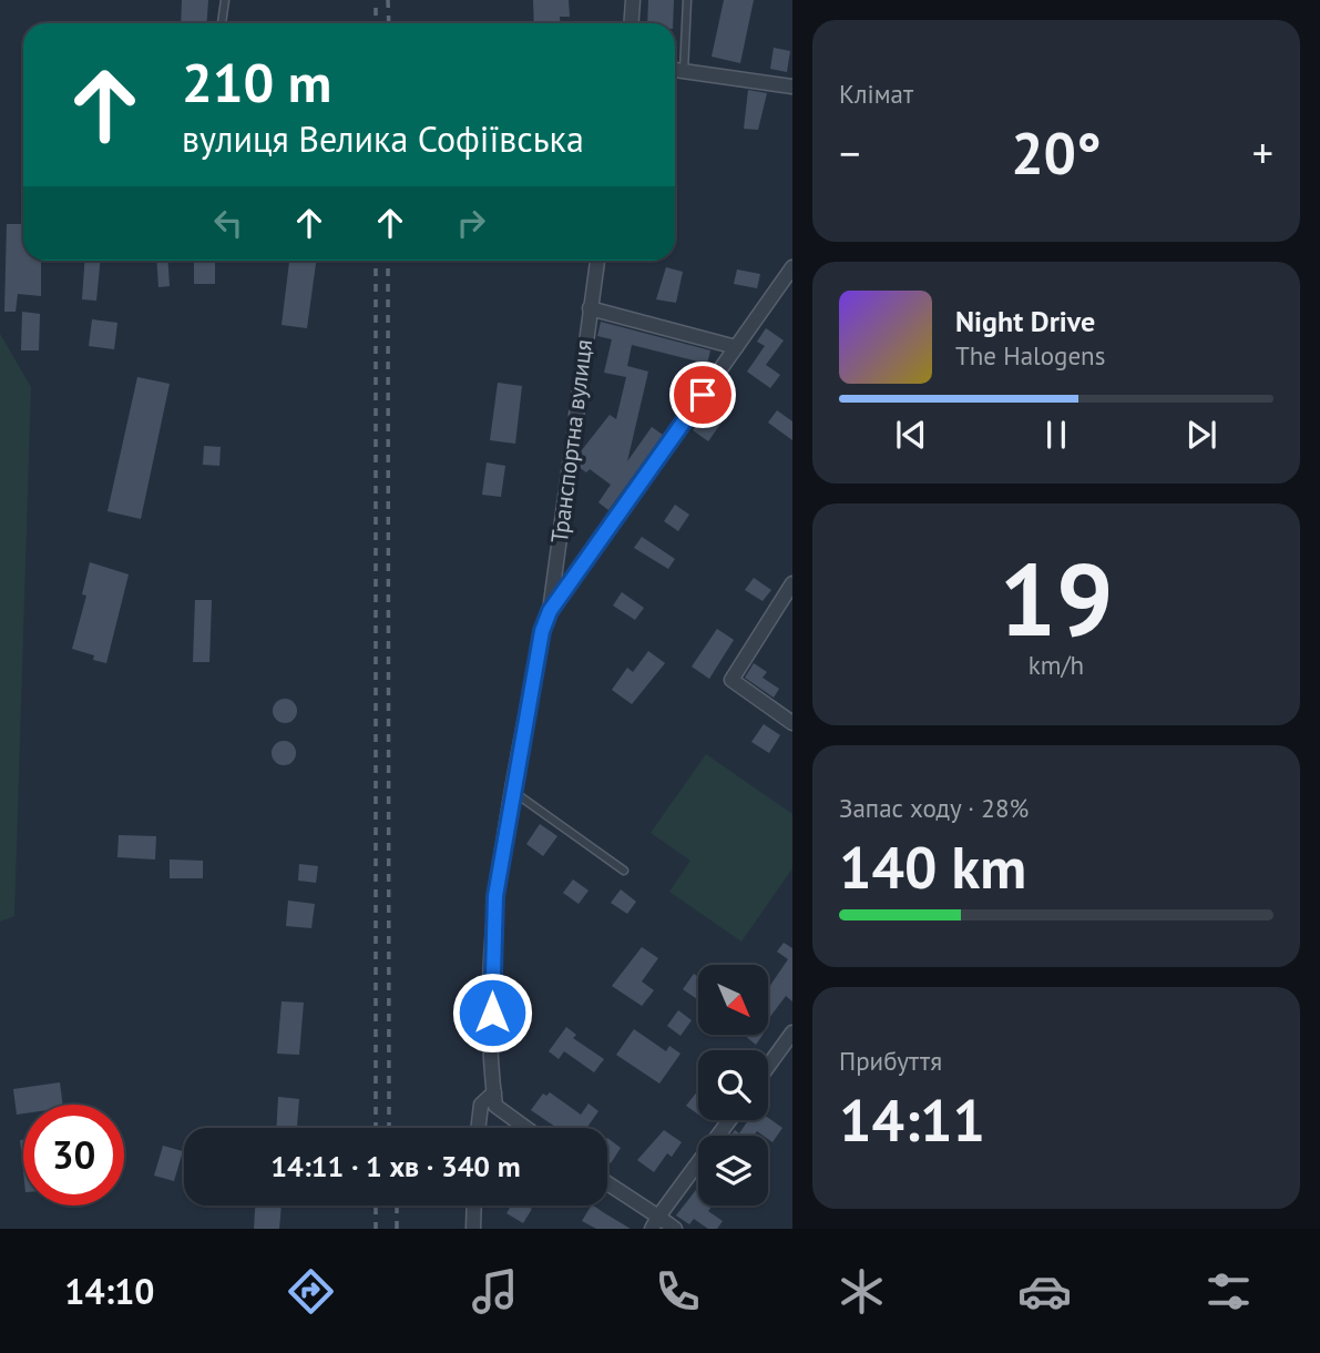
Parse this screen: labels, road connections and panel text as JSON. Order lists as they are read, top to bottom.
{
  "streets": {
    "street": ["Транспортна вулиця"]
  },
  "north": "bottom right",
  "page": {
    "tile": [
      "Клімат",
      ["19", "km/h"],
      ["Запас ходу · 28%", "140 km"],
      ["Прибуття", "14:11"]
    ],
    "turn": ["210 m", "вулиця Велика Софіївська"],
    "heat": ["−", "20°", "+"],
    "song": ["Night Drive", "The Halogens"],
    "limit": "30",
    "trip": "14:11 · 1 хв · 340 m",
    "tabs": "14:10"
  }
}
